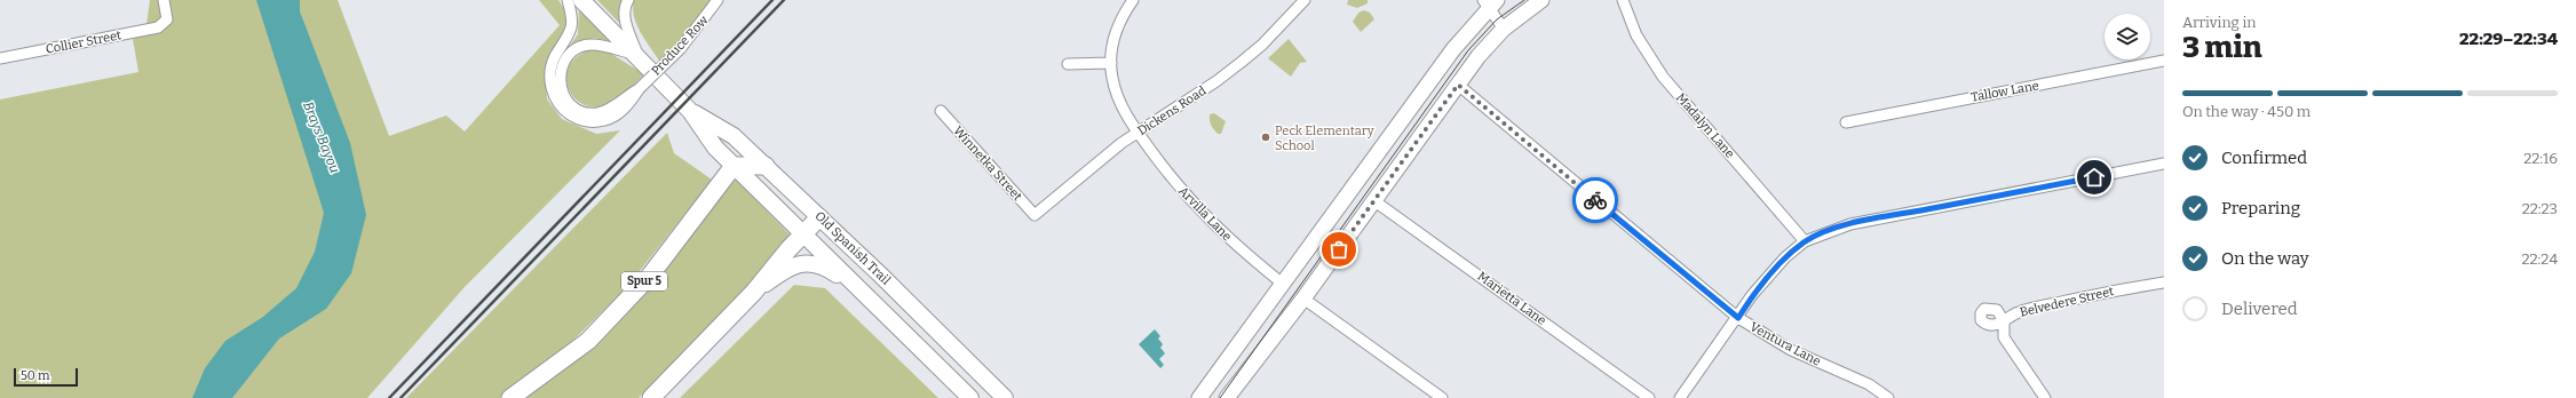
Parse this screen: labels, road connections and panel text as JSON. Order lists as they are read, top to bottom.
{
  "streets": {
    "highway": ["Spur 5"],
    "main road": ["Old Spanish Trail"],
    "street": [
      "Collier Street",
      "Produce Row",
      "Tallow Lane",
      "Dickens Road",
      "Madalyn Lane",
      "Winnetka Street",
      "Arvilla Lane",
      "Marietta Lane",
      "Belvedere Street",
      "Ventura Lane"
    ]
  },
  "crossings": [
    ["Produce Row", "Old Spanish Trail"],
    ["Dickens Road", "Winnetka Street"],
    ["Dickens Road", "Arvilla Lane"],
    ["Old Spanish Trail", "Spur 5"]
  ],
  "water": ["Brays Bayou"],
  "places": ["Peck Elementary School"],
  "scale_bar": "50 m",
  "page": {
    "heading": ["3 min", "Arriving in", "22:29–22:34"],
    "bar": "On the way · 450 m",
    "list": [
      ["Confirmed", "22:16"],
      ["Preparing", "22:23"],
      ["On the way", "22:24"],
      "Delivered"
    ],
    "scale": "50 m"
  }
}
